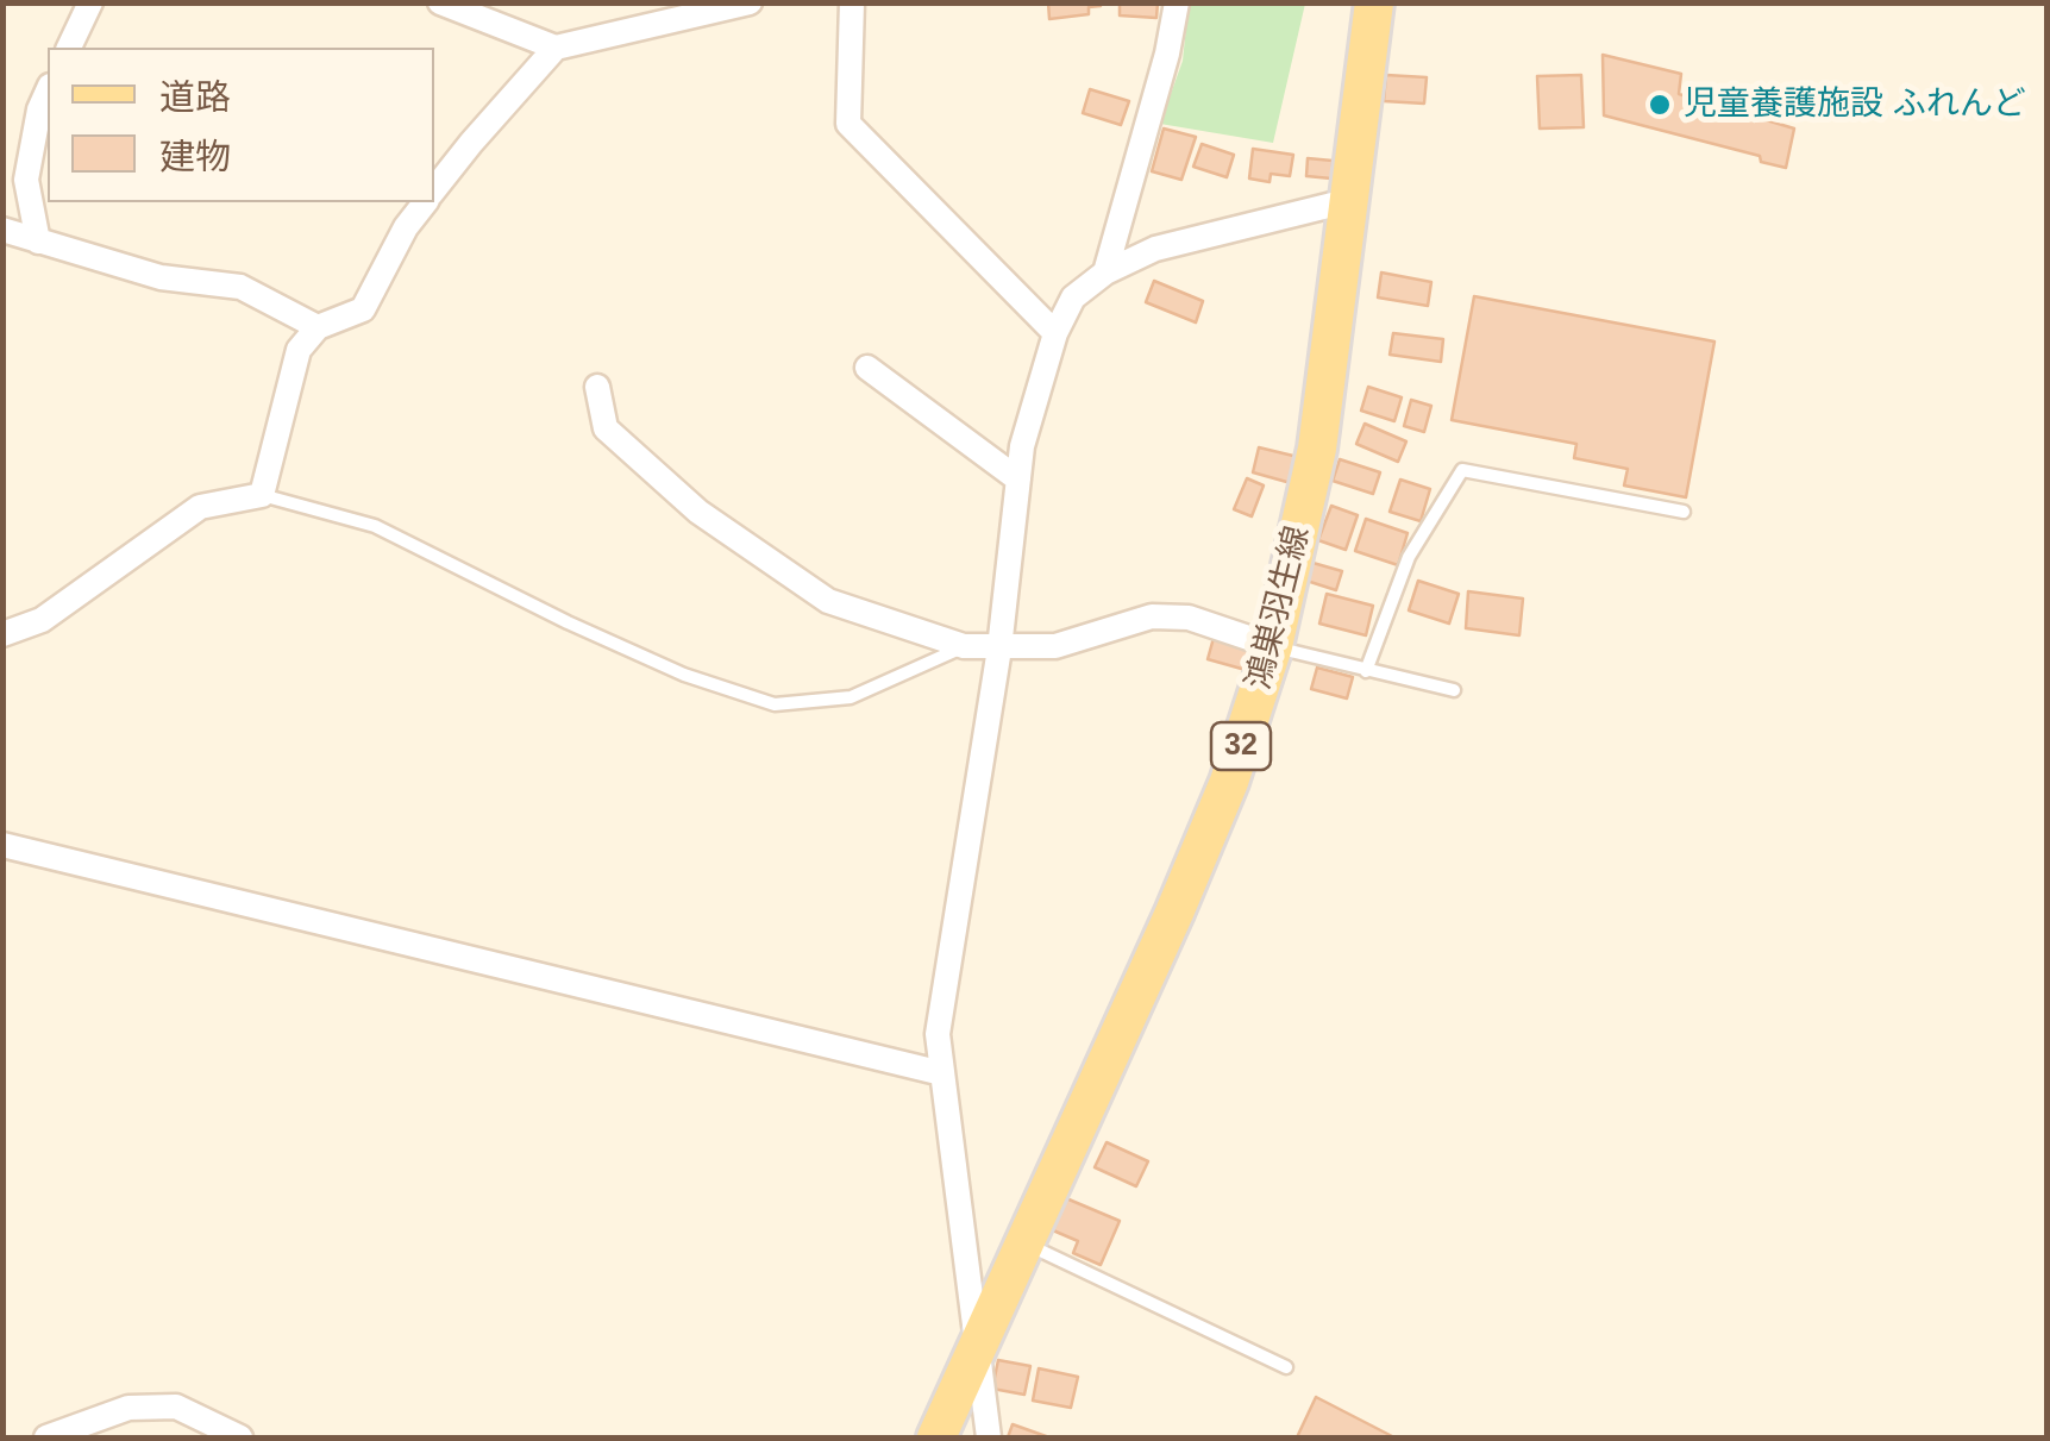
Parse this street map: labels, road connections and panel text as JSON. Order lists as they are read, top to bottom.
{
  "streets": {
    "main road": ["鴻巣羽生線", "32"]
  },
  "places": ["児童養護施設 ふれんど"],
  "legend": ["道路", "建物"]
}
